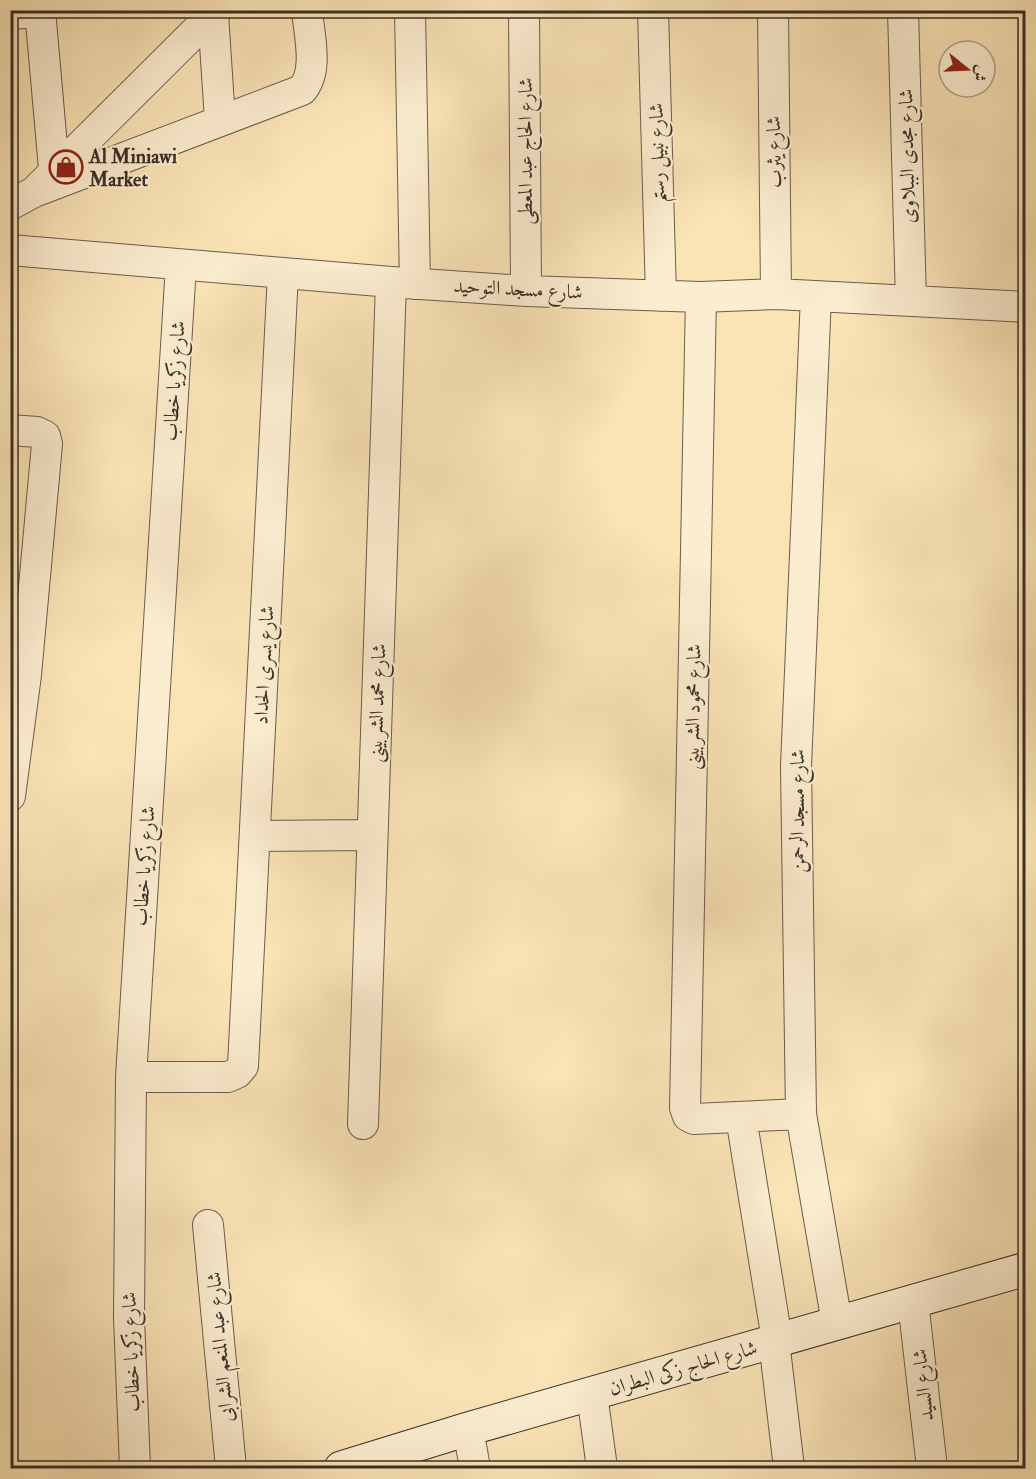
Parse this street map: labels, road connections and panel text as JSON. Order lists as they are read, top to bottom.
{
  "streets": {
    "street": [
      "شارع الحاج عبد المعطى",
      "شارع يثرب",
      "شارع نبيل رستم",
      "شارع مجدى الببلاوى",
      "شارع مسجد التوحيد",
      "شارع زكريا خطاب",
      "شارع يسرى الحداد",
      "شارع محمد الشربينى",
      "شارع محمود الشربينى",
      "شارع مسجد الرحمن",
      "شارع عبد المنعم الشرابى",
      "شارع الحاج زكى البطران",
      "شارع السيد"
    ]
  },
  "crossings": [
    ["شارع الحاج عبد المعطى", "شارع مسجد التوحيد"],
    ["شارع يثرب", "شارع مسجد التوحيد"],
    ["شارع نبيل رستم", "شارع مسجد التوحيد"],
    ["شارع مجدى الببلاوى", "شارع مسجد التوحيد"],
    ["شارع مسجد التوحيد", "شارع زكريا خطاب"],
    ["شارع مسجد التوحيد", "شارع يسرى الحداد"],
    ["شارع مسجد التوحيد", "شارع محمد الشربينى"],
    ["شارع مسجد التوحيد", "شارع محمود الشربينى"],
    ["شارع مسجد التوحيد", "شارع مسجد الرحمن"],
    ["شارع زكريا خطاب", "شارع يسرى الحداد"],
    ["شارع مسجد الرحمن", "شارع الحاج زكى البطران"],
    ["شارع الحاج زكى البطران", "شارع السيد"]
  ],
  "places": {
    "shop": ["Al Miniawi Market"]
  },
  "north": "right"
}
